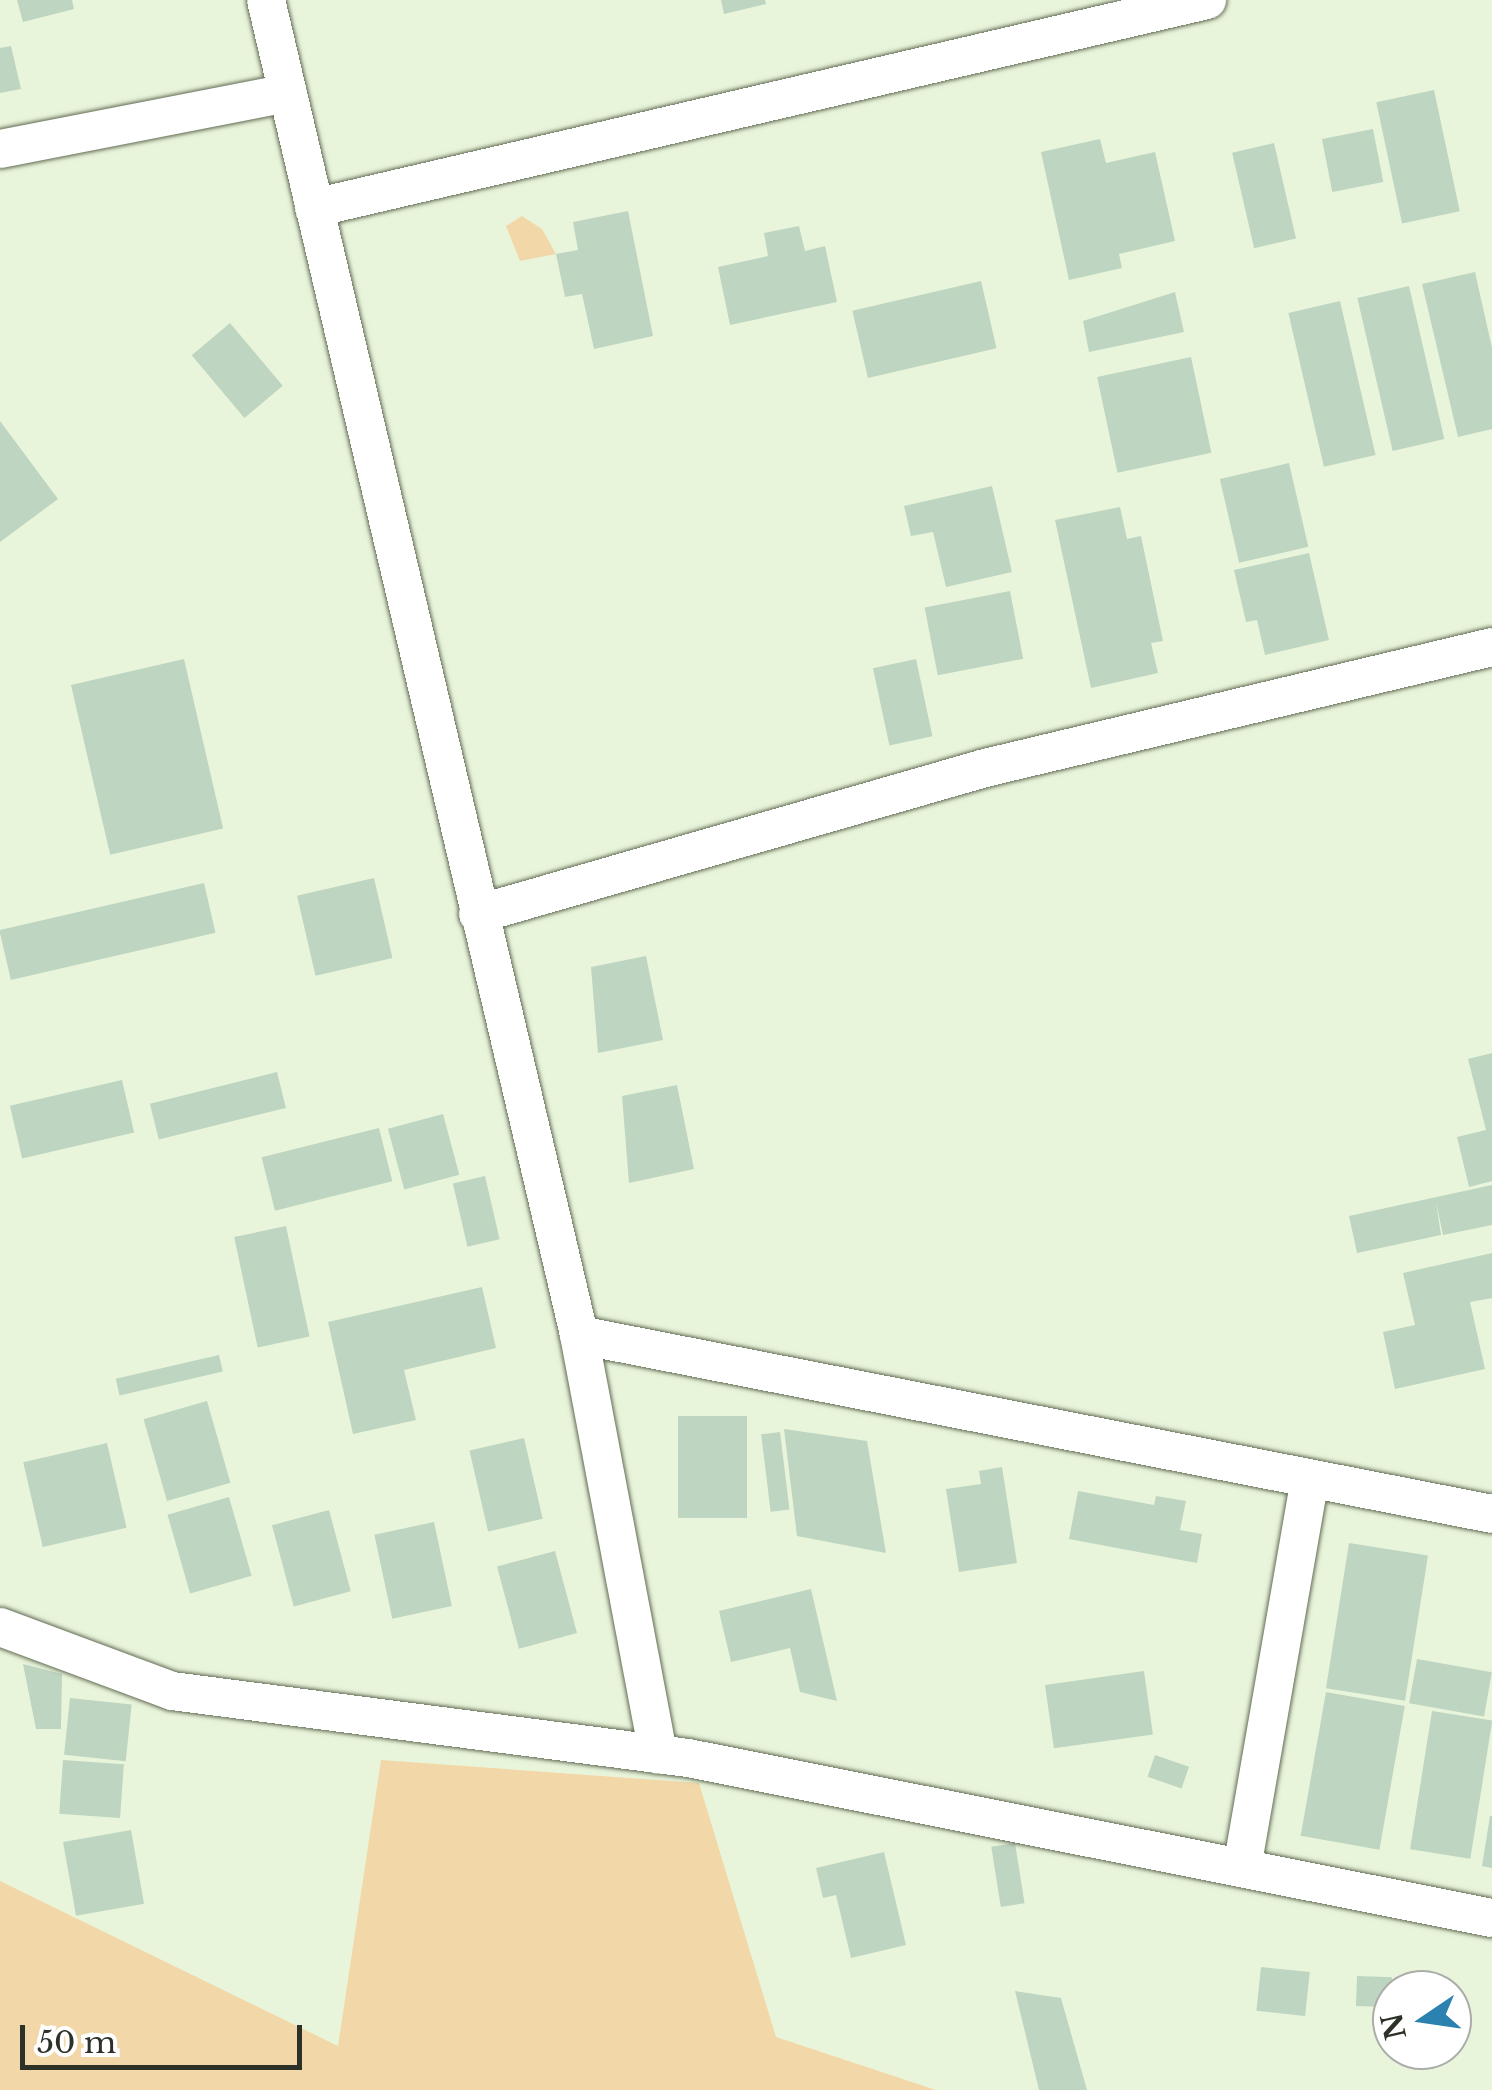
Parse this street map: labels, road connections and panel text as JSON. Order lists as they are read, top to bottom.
{
  "scale_bar": "50 m",
  "north": "left"
}
